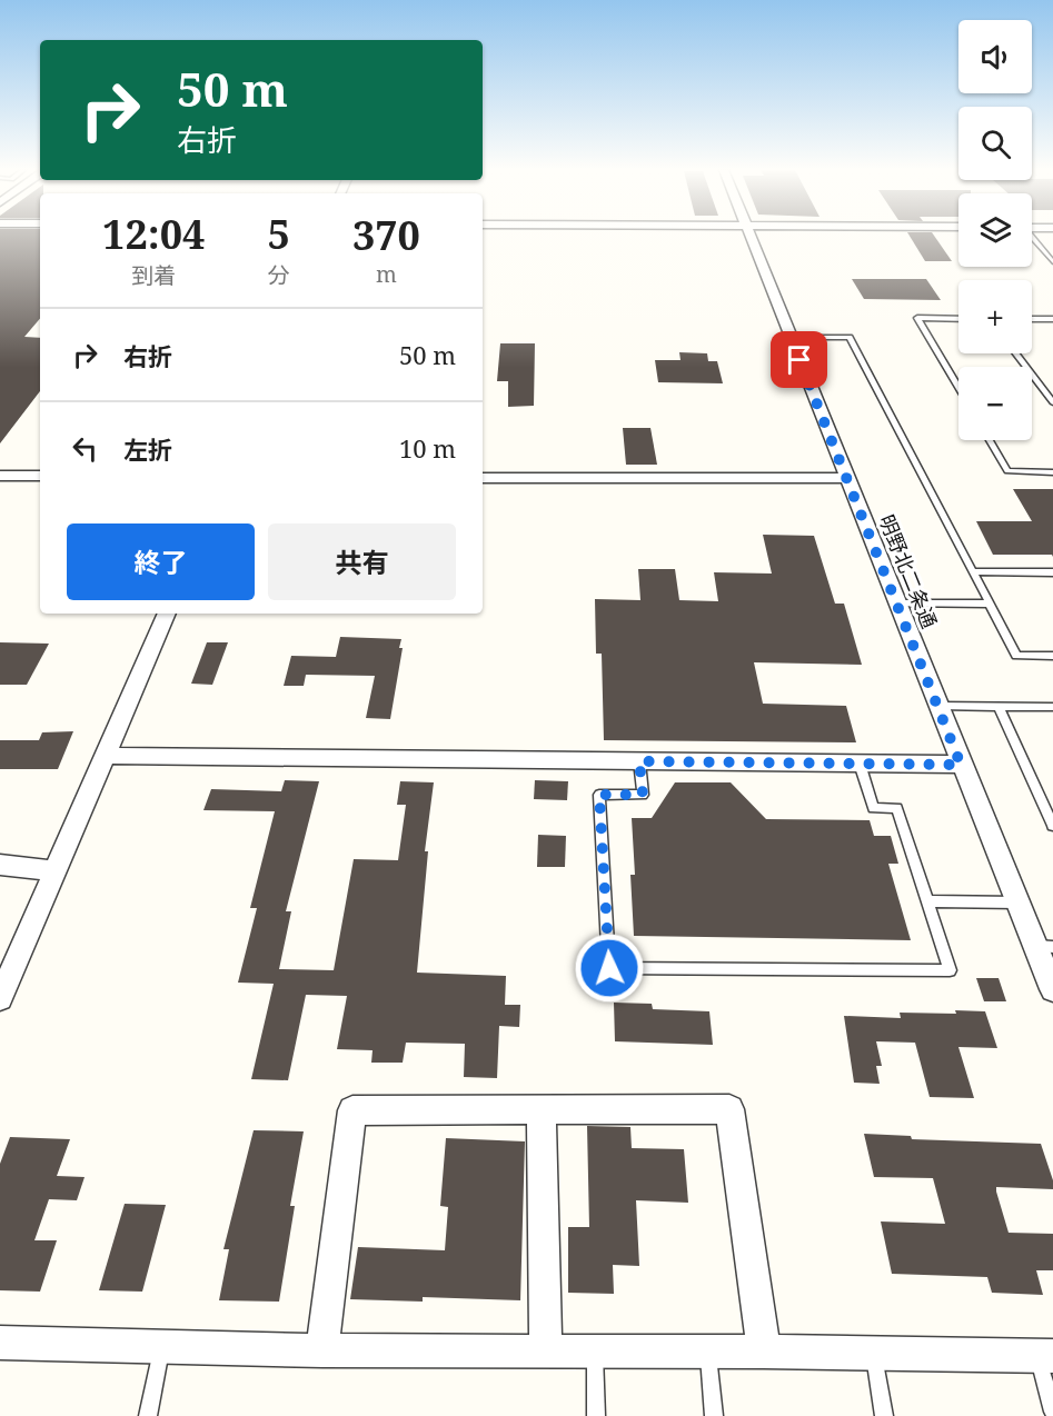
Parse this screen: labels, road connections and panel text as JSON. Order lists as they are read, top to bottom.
{
  "streets": {
    "street": ["明野北二条通"]
  },
  "page": {
    "map_buttons": ["+", "−"],
    "turn": ["50 m", "右折"],
    "eta": [
      "12:04",
      "到着",
      "5",
      "分",
      "370",
      "m"
    ],
    "list": [
      {
        "name": "右折",
        "value": "50 m"
      },
      {
        "name": "左折",
        "value": "10 m"
      }
    ],
    "buttons": ["終了", "共有"]
  }
}
